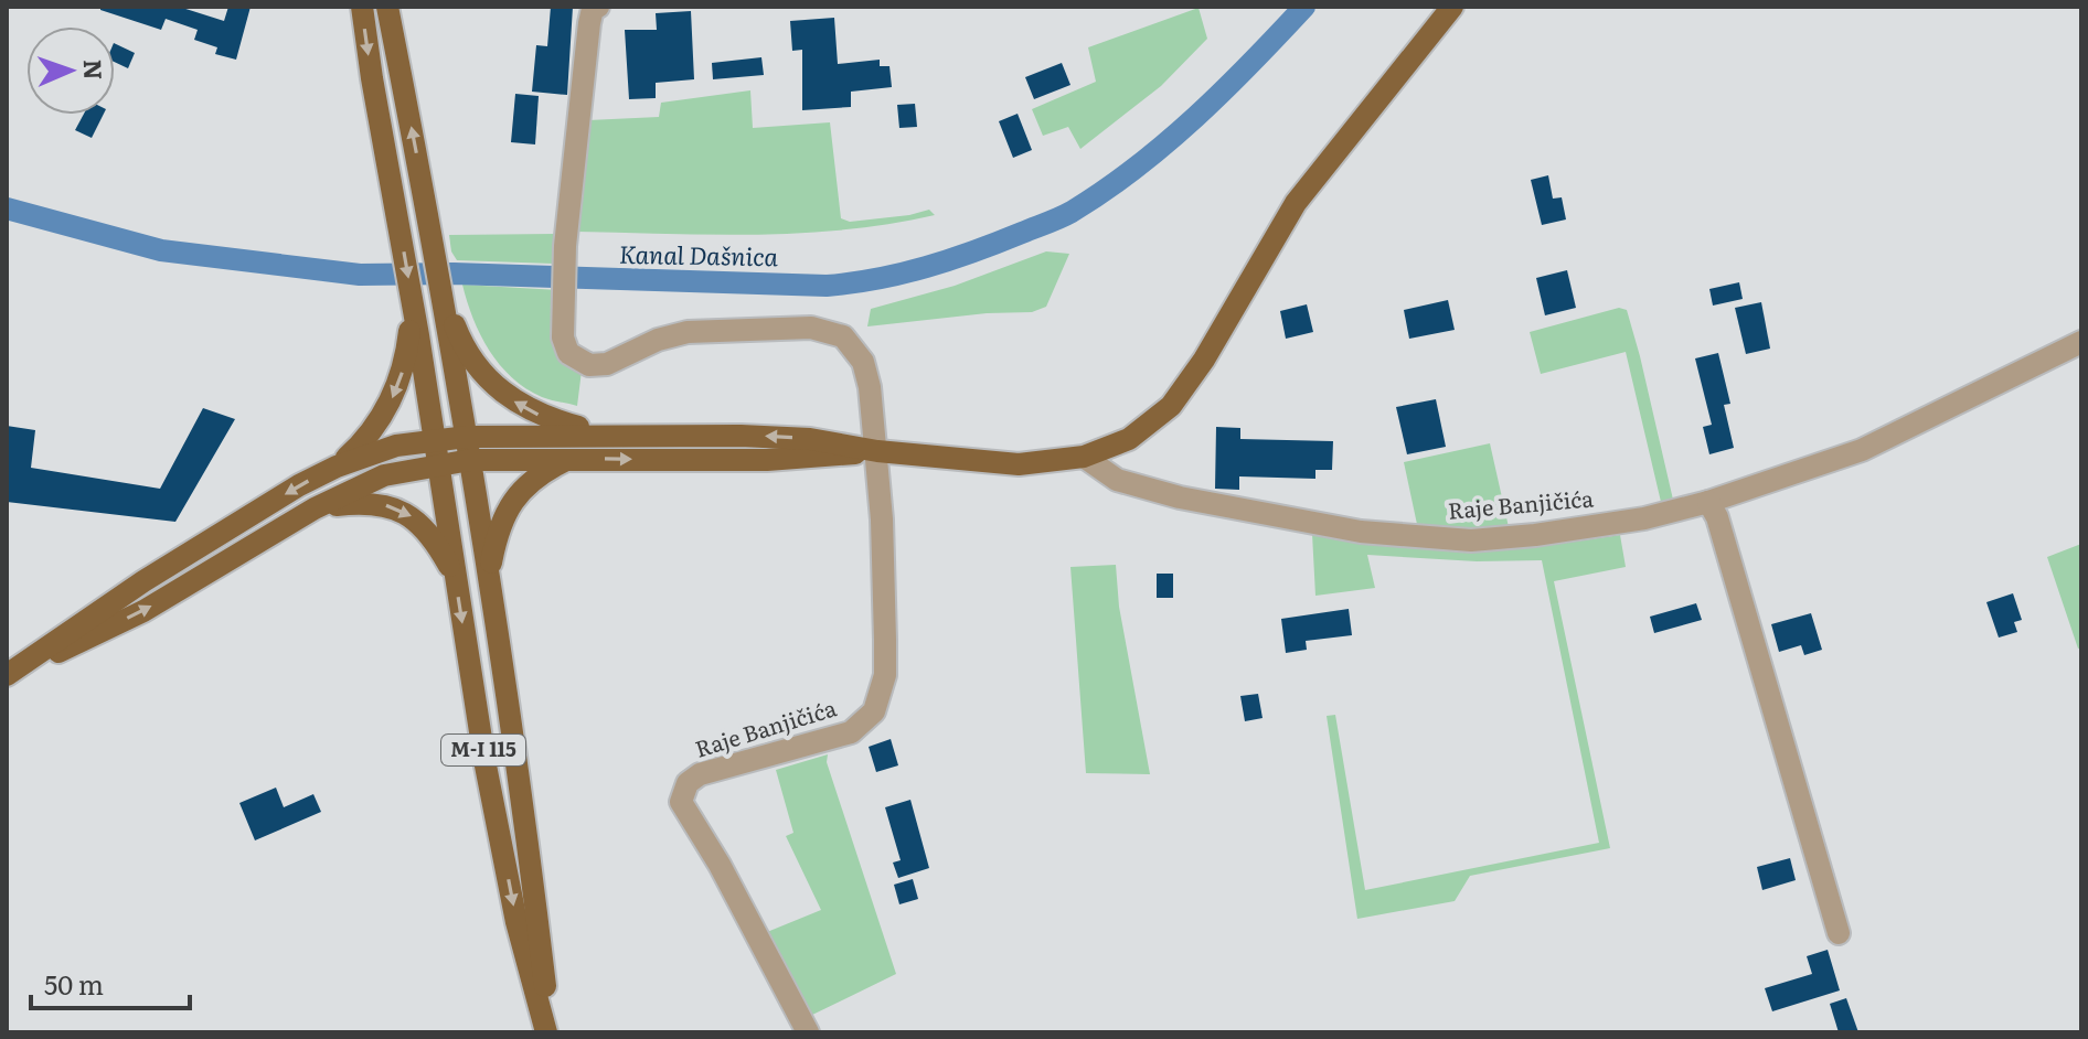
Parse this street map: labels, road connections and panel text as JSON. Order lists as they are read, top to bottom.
{
  "streets": {
    "main road": ["M-I 115"],
    "street": ["Raje Banjičića"]
  },
  "water": ["Kanal Dašnica"],
  "scale_bar": "50 m",
  "north": "right"
}
